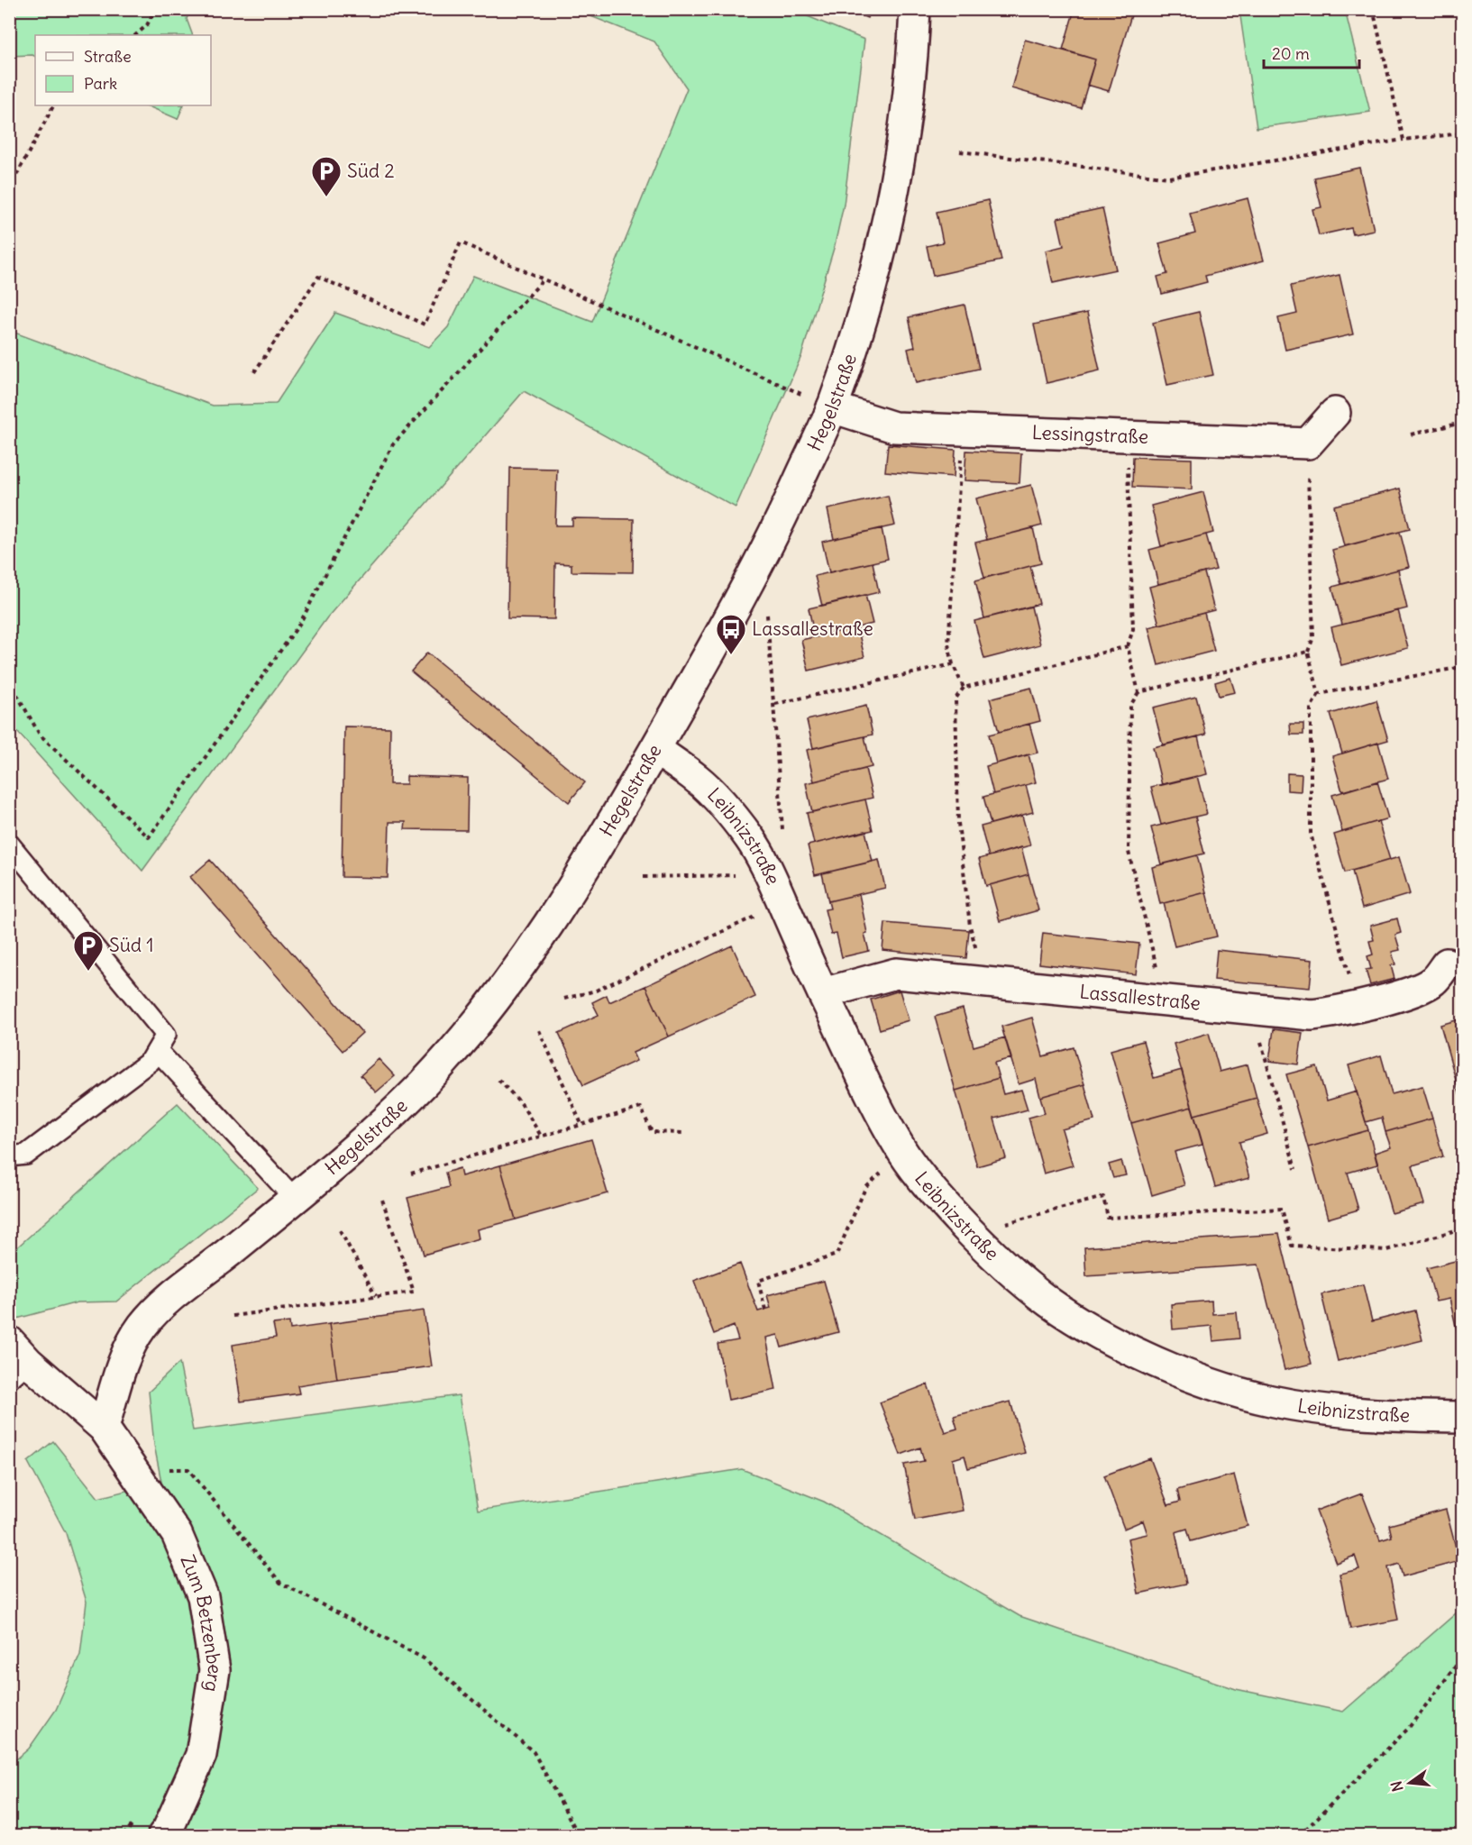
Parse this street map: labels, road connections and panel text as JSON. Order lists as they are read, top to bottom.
{
  "streets": {
    "street": [
      "Hegelstraße",
      "Lessingstraße",
      "Leibnizstraße",
      "Lassallestraße",
      "Zum Betzenberg"
    ]
  },
  "crossings": [
    ["Hegelstraße", "Lessingstraße"],
    ["Hegelstraße", "Leibnizstraße"],
    ["Hegelstraße", "Zum Betzenberg"],
    ["Leibnizstraße", "Lassallestraße"]
  ],
  "places": {
    "parking": ["Süd 2", "Süd 1"],
    "bus stop": ["Lassallestraße"]
  },
  "legend": ["Straße", "Park"],
  "scale_bar": "20 m",
  "north": "left"
}
